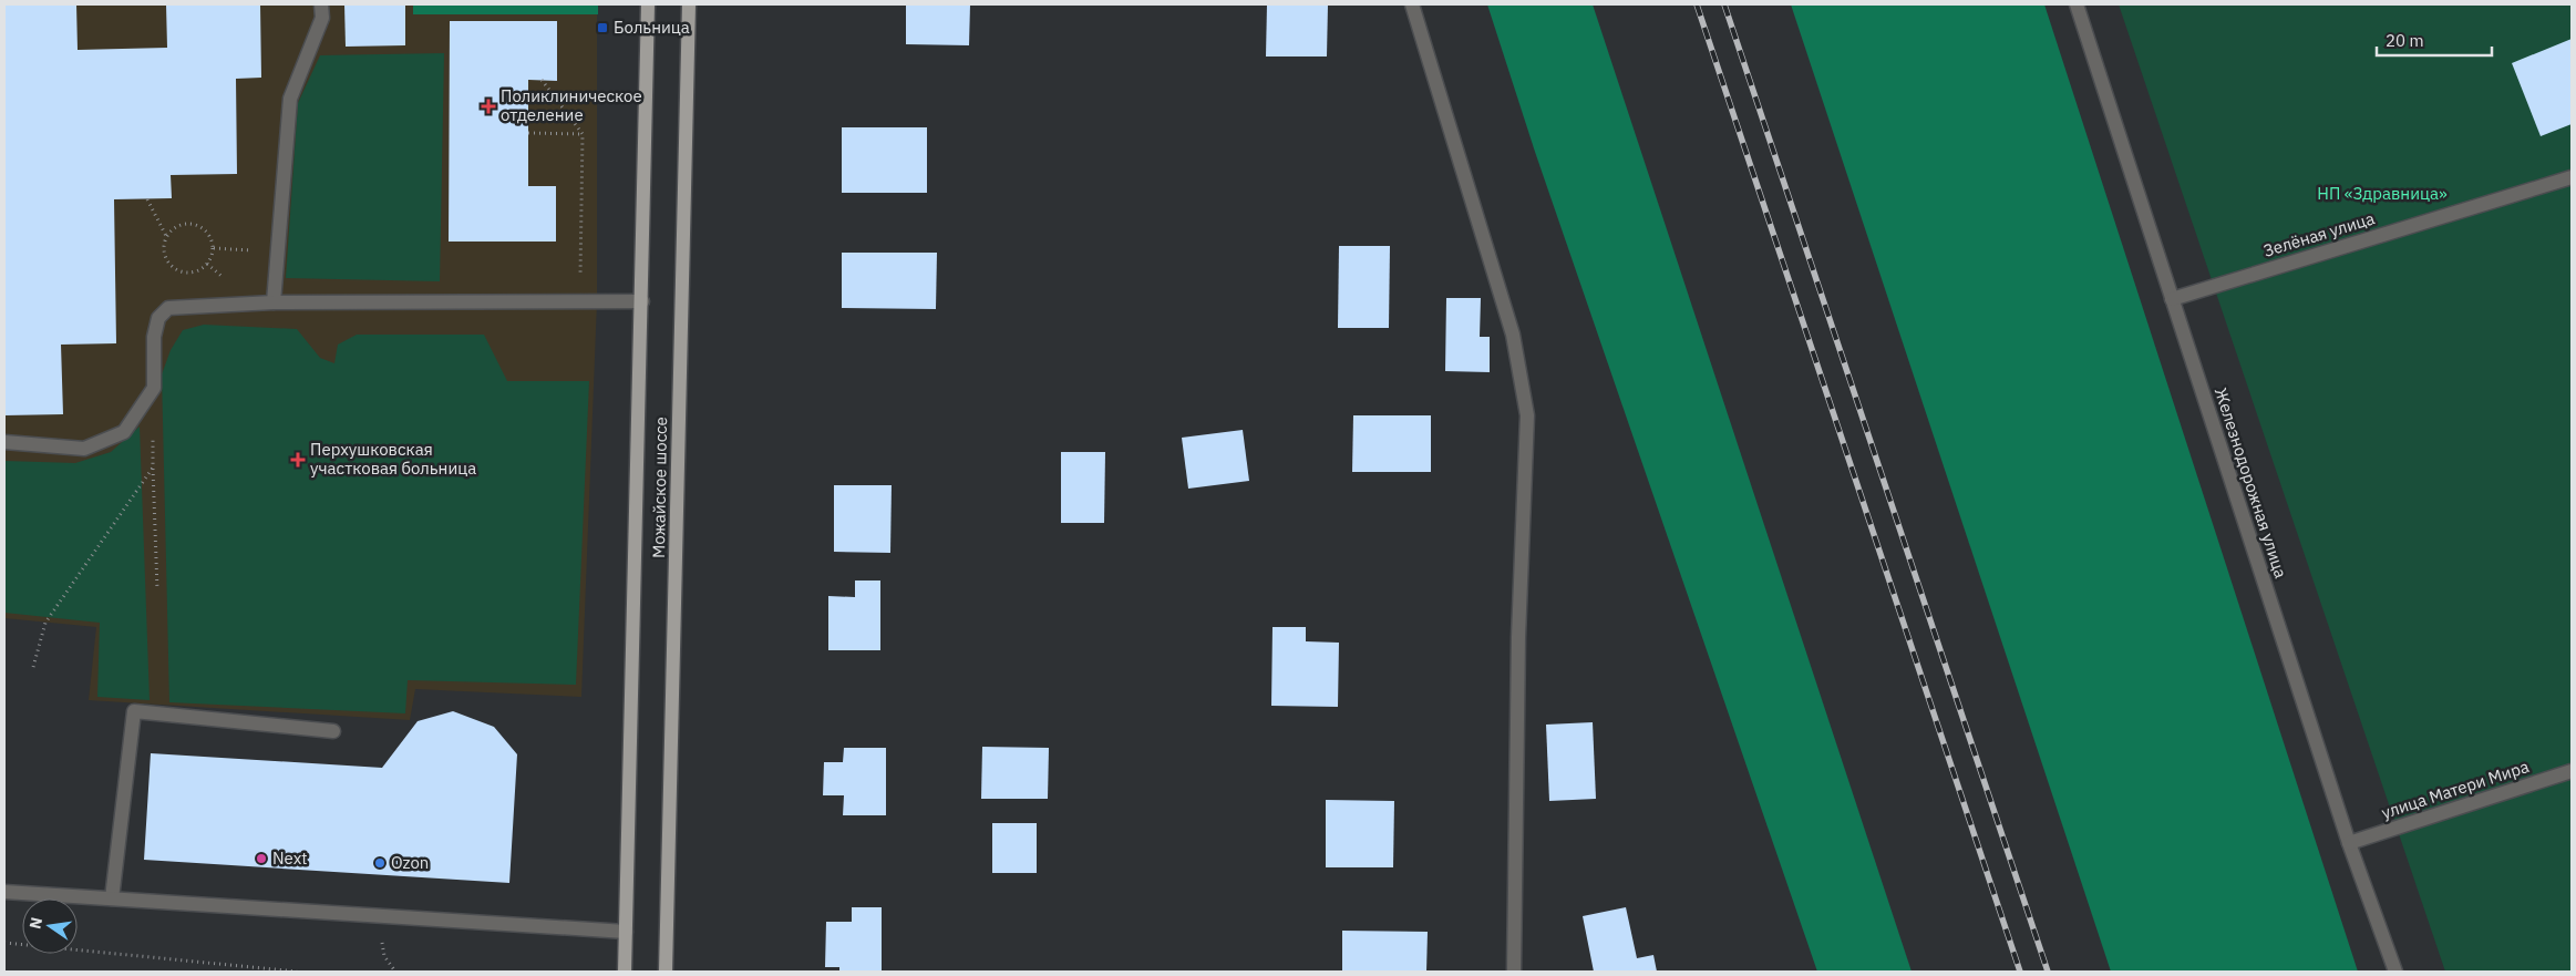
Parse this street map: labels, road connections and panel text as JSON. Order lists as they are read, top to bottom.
{
  "streets": {
    "main road": ["Можайское шоссе"],
    "street": ["Зелёная улица", "Железнодорожная улица", "улица Матери Мира"]
  },
  "crossings": [
    ["Зелёная улица", "Железнодорожная улица"],
    ["Железнодорожная улица", "улица Матери Мира"]
  ],
  "parks": ["НП «Здравница»"],
  "places": {
    "transit": ["Больница"],
    "health": ["Поликлиническое отделение", "Перхушковская участковая больница"],
    "other": ["Next", "Ozon"]
  },
  "scale_bar": "20 m",
  "north": "left"
}
